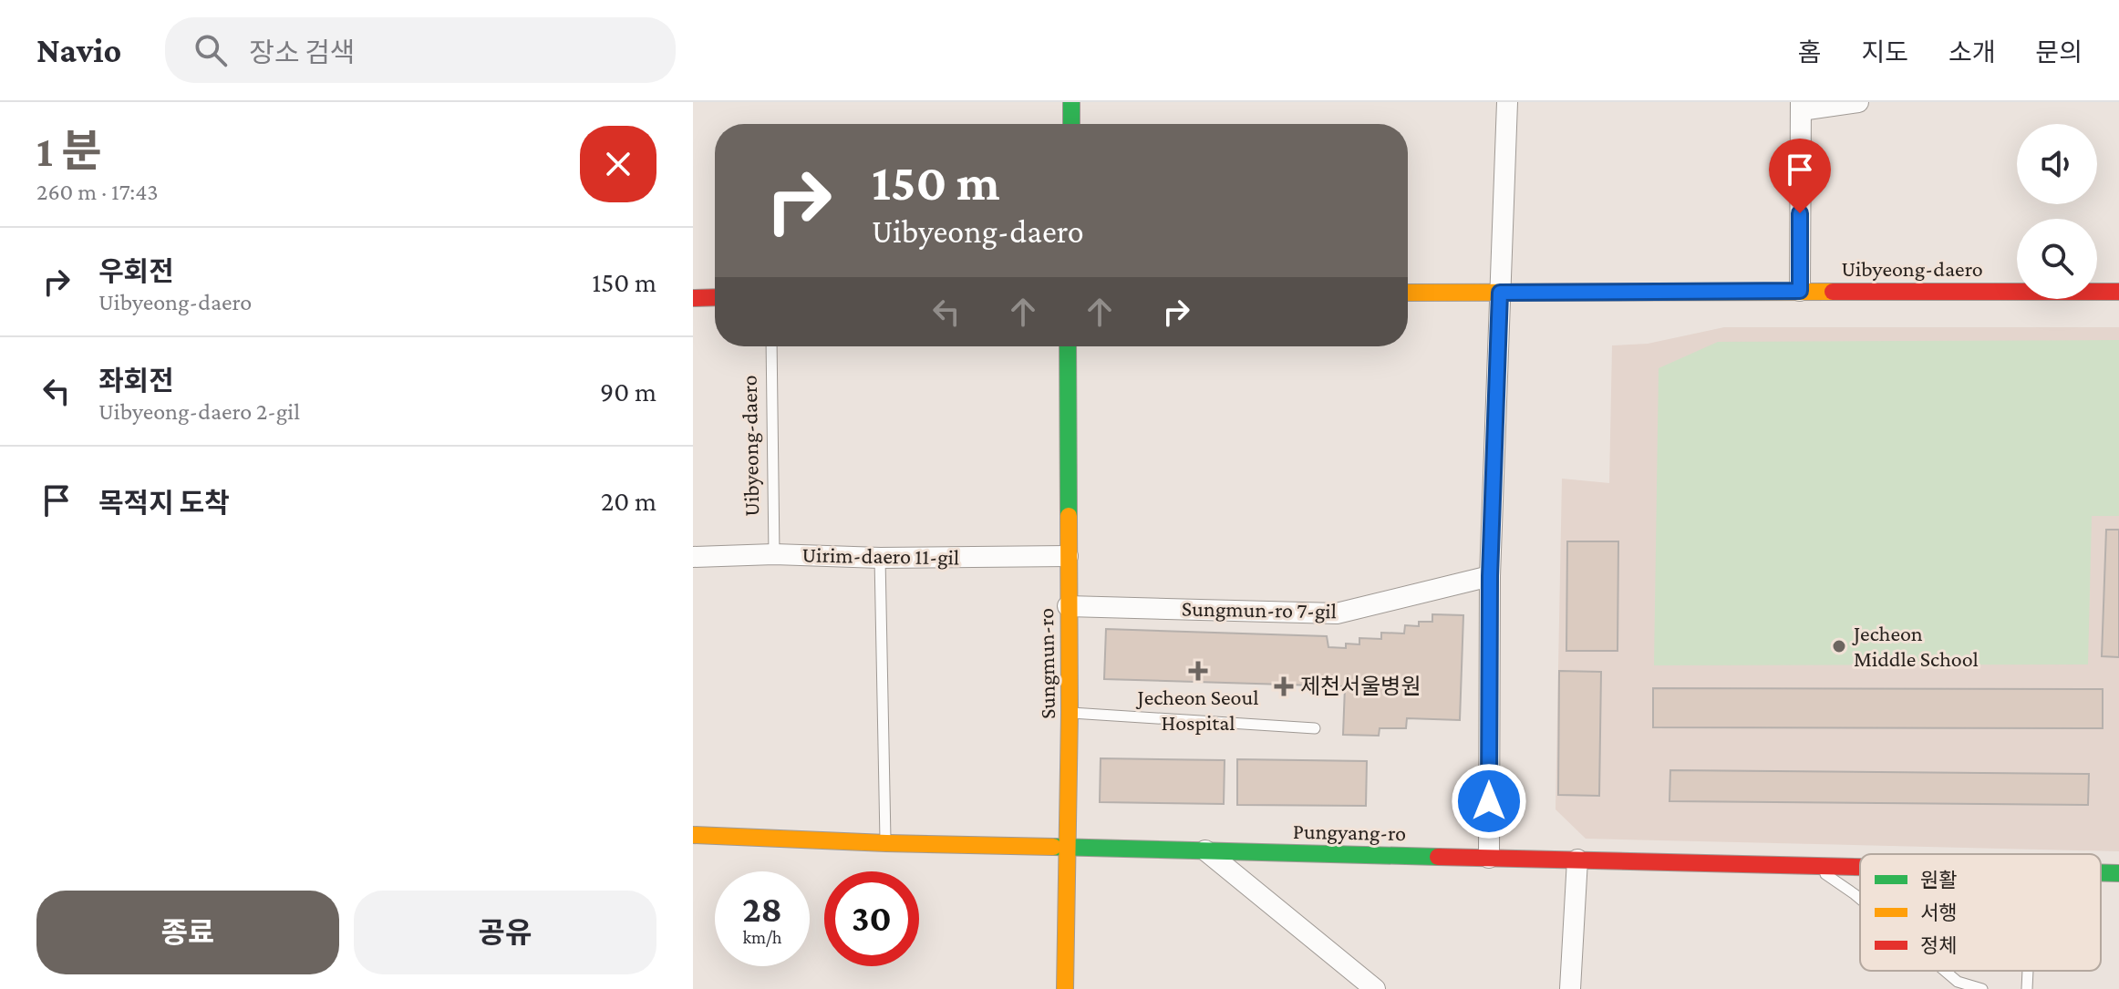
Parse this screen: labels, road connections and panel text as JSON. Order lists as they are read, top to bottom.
{
  "streets": {
    "street": [
      "Uibyeong-daero",
      "Uirim-daero 11-gil",
      "Sungmun-ro 7-gil",
      "Sungmun-ro",
      "Pungyang-ro"
    ]
  },
  "crossings": [
    ["Uibyeong-daero", "Uirim-daero 11-gil"],
    ["Uirim-daero 11-gil", "Sungmun-ro"],
    ["Sungmun-ro 7-gil", "Sungmun-ro"],
    ["Sungmun-ro", "Pungyang-ro"]
  ],
  "places": {
    "other": ["Jecheon Middle School"],
    "health": ["Jecheon Seoul Hospital", "제천서울병원"]
  },
  "legend": ["원활", "서행", "정체"],
  "page": {
    "header": "Navio",
    "search": "장소 검색",
    "nav": [
      "홈",
      "지도",
      "소개",
      "문의"
    ],
    "heading": ["1 분", "260 m · 17:43"],
    "turn": ["150 m", "Uibyeong-daero"],
    "list": [
      {
        "name": "우회전",
        "note": "Uibyeong-daero",
        "value": "150 m"
      },
      {
        "name": "좌회전",
        "note": "Uibyeong-daero 2-gil",
        "value": "90 m"
      },
      {
        "name": "목적지 도착",
        "value": "20 m"
      }
    ],
    "speed": "28 km/h",
    "limit": "30",
    "buttons": ["종료", "공유"]
  }
}
